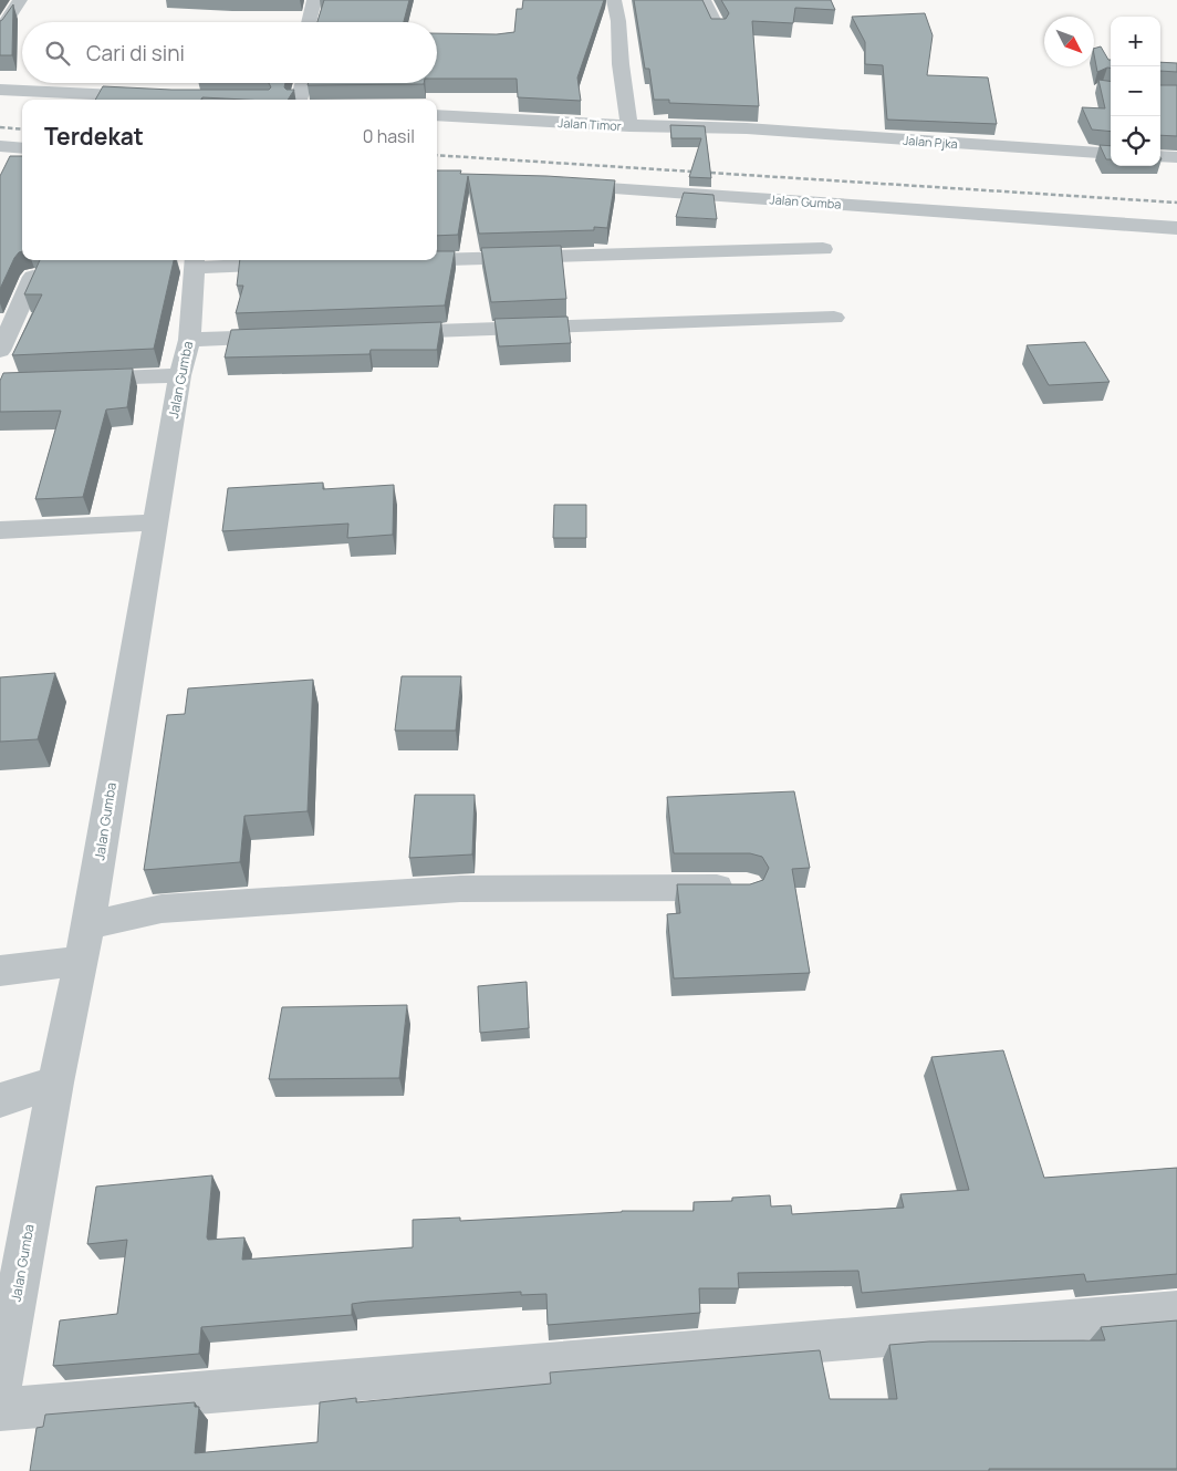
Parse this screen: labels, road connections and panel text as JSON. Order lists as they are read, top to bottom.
{
  "streets": {
    "street": ["Jalan Timor", "Jalan Pjka", "Jalan Gumba"]
  },
  "crossings": [
    ["Jalan Timor", "Jalan Pjka"]
  ],
  "north": "bottom right",
  "page": {
    "map_buttons": ["+", "−"],
    "search": "Cari di sini",
    "heading": ["Terdekat", "0 hasil"]
  }
}
